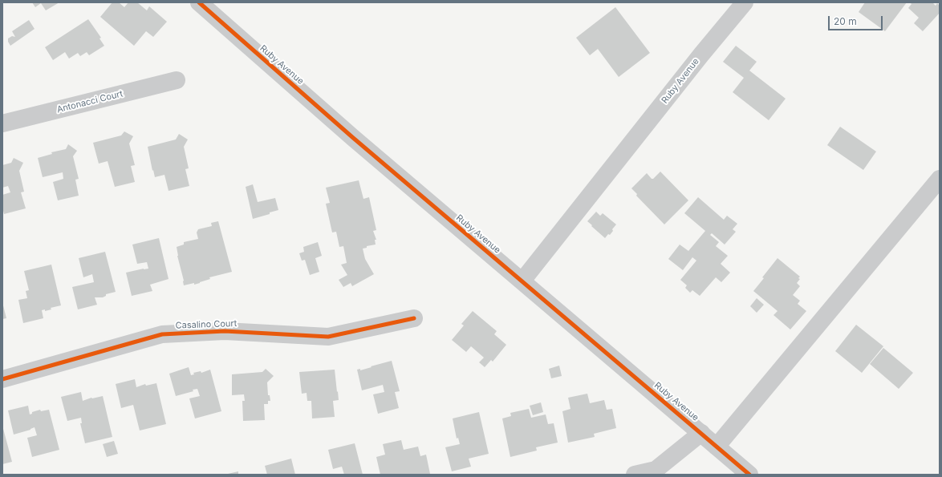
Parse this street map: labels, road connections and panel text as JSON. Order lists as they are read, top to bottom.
{
  "streets": {
    "street": ["Ruby Avenue", "Antonacci Court", "Casalino Court"]
  },
  "scale_bar": "20 m"
}
